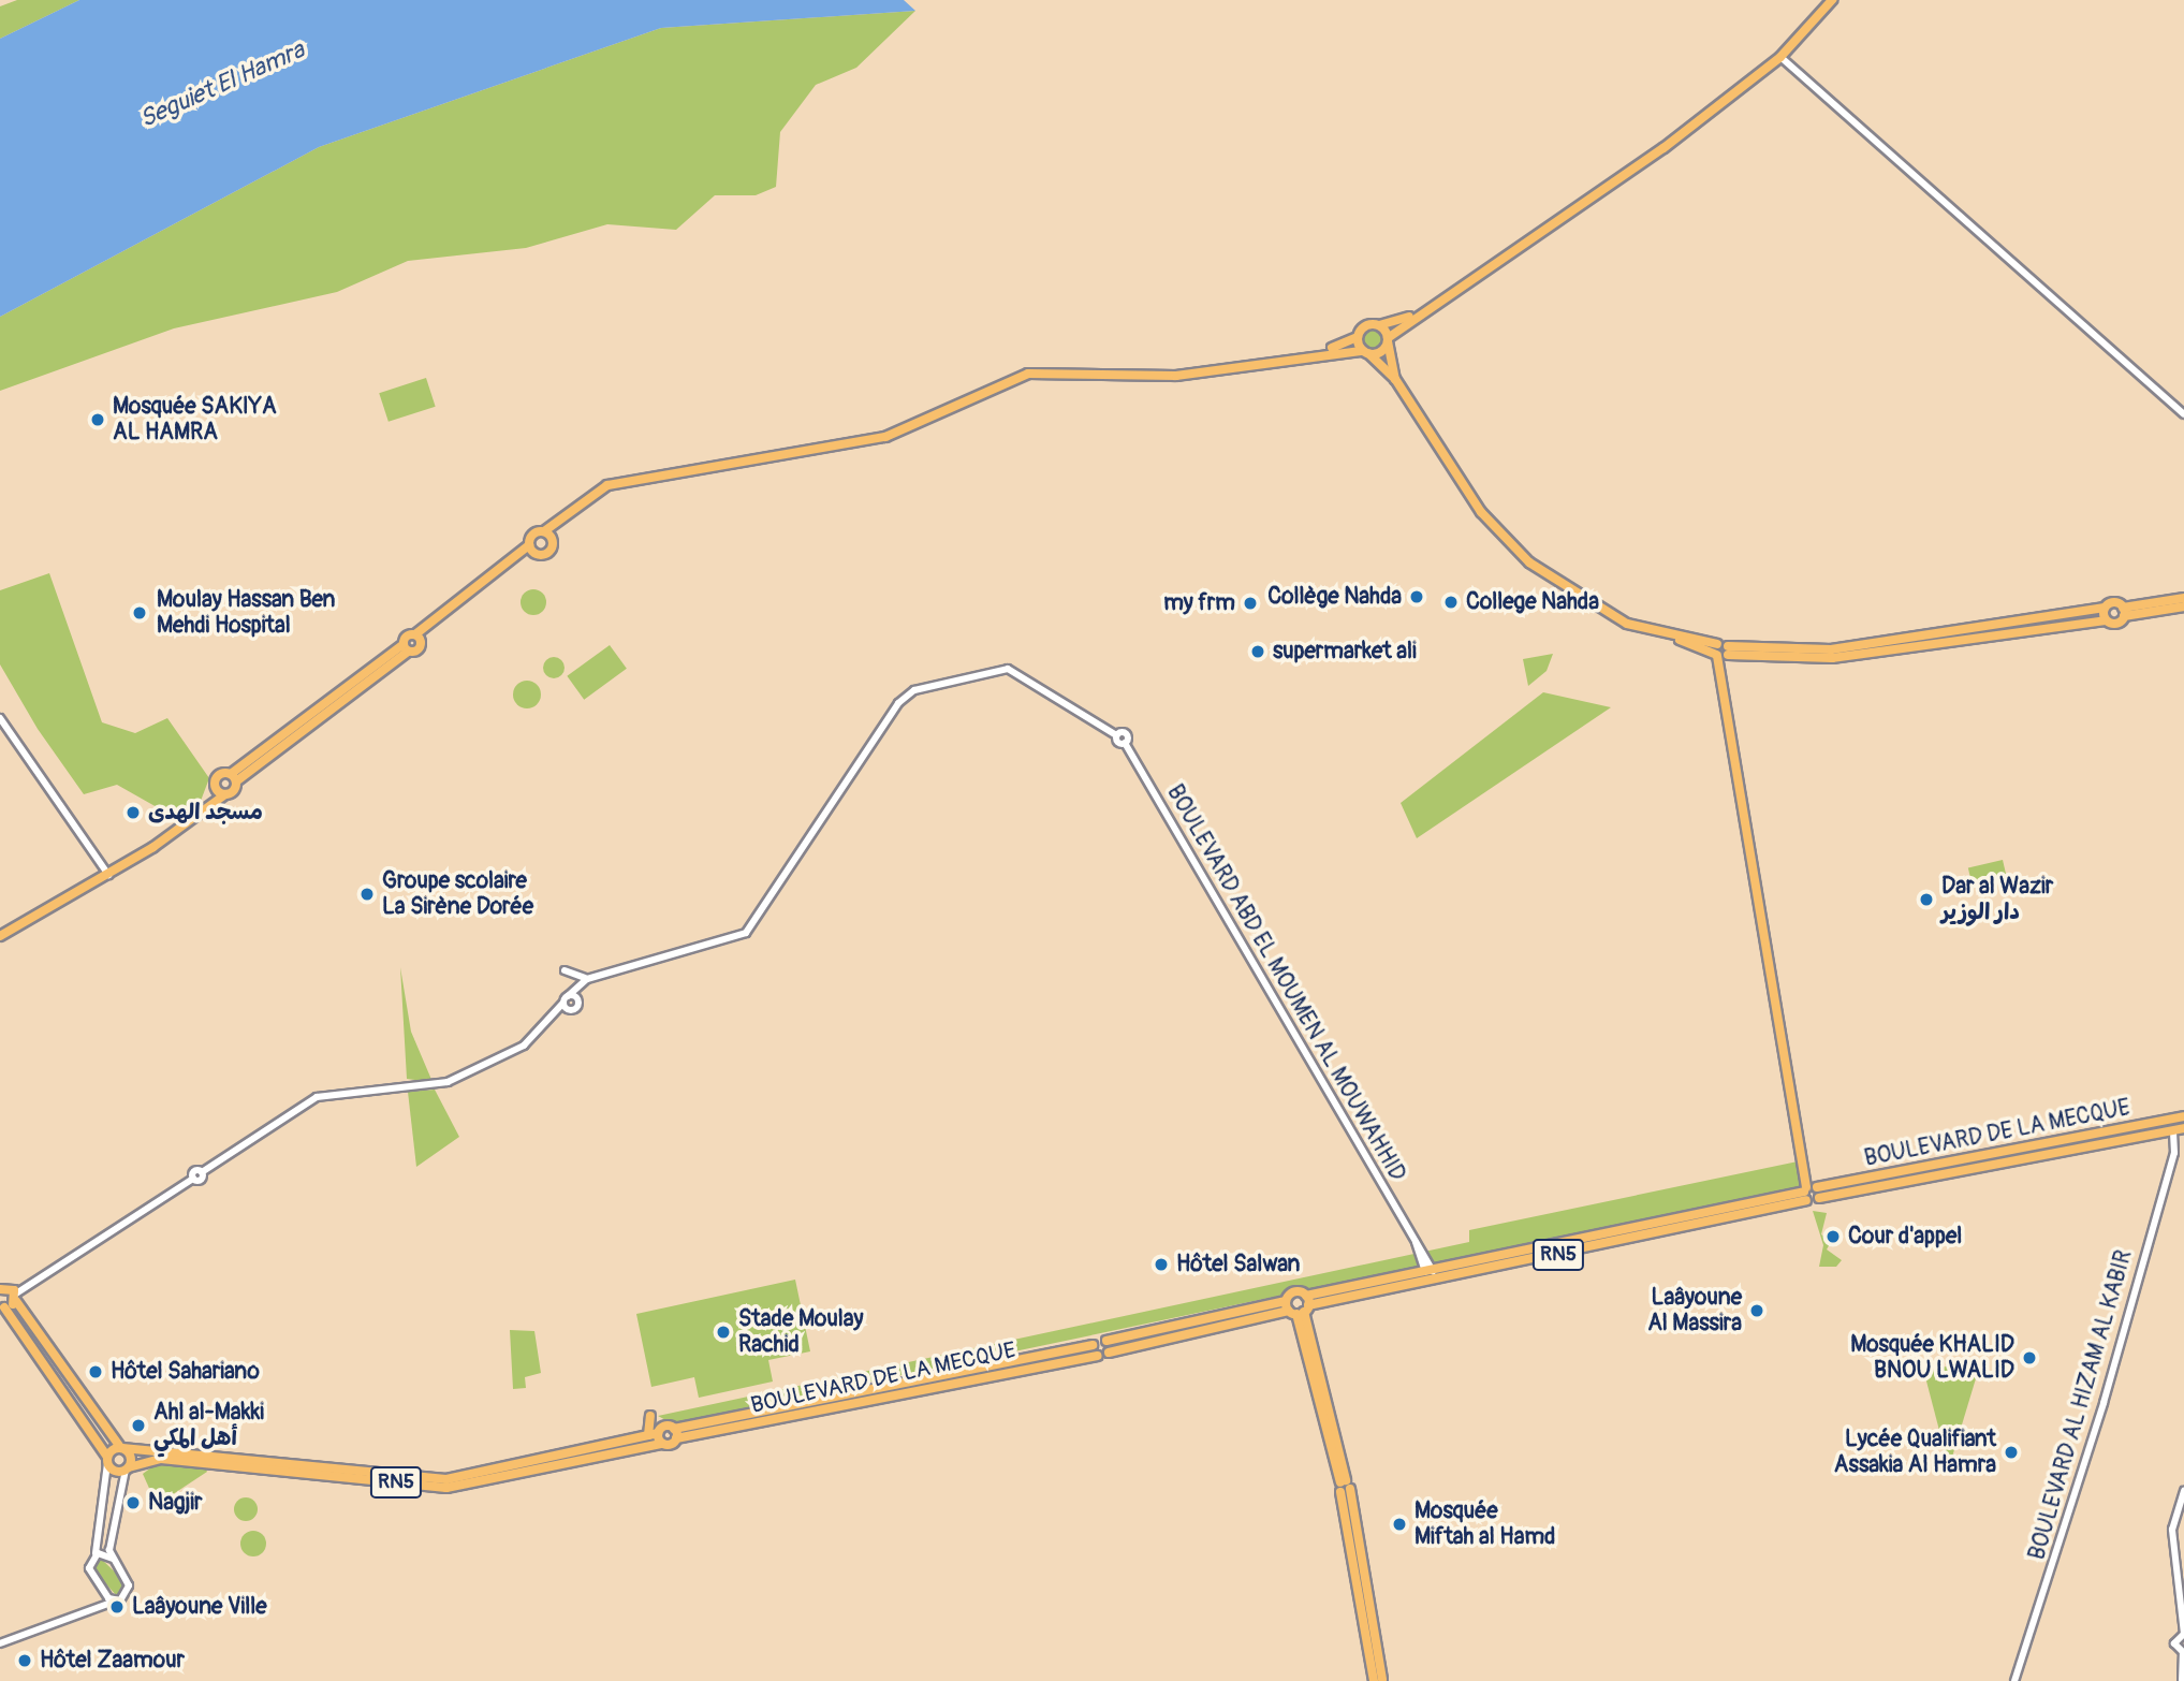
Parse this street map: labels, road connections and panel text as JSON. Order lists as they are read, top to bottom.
{
  "streets": {
    "main road": ["BOULEVARD DE LA MECQUE", "RN5"],
    "street": ["BOULEVARD ABD EL MOUMEN AL MOUWAHHID", "BOULEVARD AL HIZAM AL KABIR"]
  },
  "crossings": [
    ["BOULEVARD ABD EL MOUMEN AL MOUWAHHID", "BOULEVARD DE LA MECQUE"],
    ["BOULEVARD DE LA MECQUE", "RN5"],
    ["BOULEVARD DE LA MECQUE", "BOULEVARD AL HIZAM AL KABIR"]
  ],
  "water": ["Seguiet El Hamra"],
  "places": [
    "Mosquée SAKIYA AL HAMRA",
    "Collège Nahda",
    "College Nahda",
    "my frm",
    "Moulay Hassan Ben Mehdi Hospital",
    "supermarket ali",
    "مسجد الهدى",
    "Groupe scolaire La Sirène Dorée",
    "Dar al Wazir دار الوزير",
    "Cour d'appel",
    "Hôtel Salwan",
    "Laâyoune Al Massira",
    "Stade Moulay Rachid",
    "Mosquée KHALID BNOU LWALID",
    "Hôtel Sahariano",
    "Ahl al-Makki أهل المكي",
    "Lycée Qualifiant Assakia Al Hamra",
    "Nagjir",
    "Mosquée Miftah al Hamd",
    "Laâyoune Ville",
    "Hôtel Zaamour"
  ]
}
